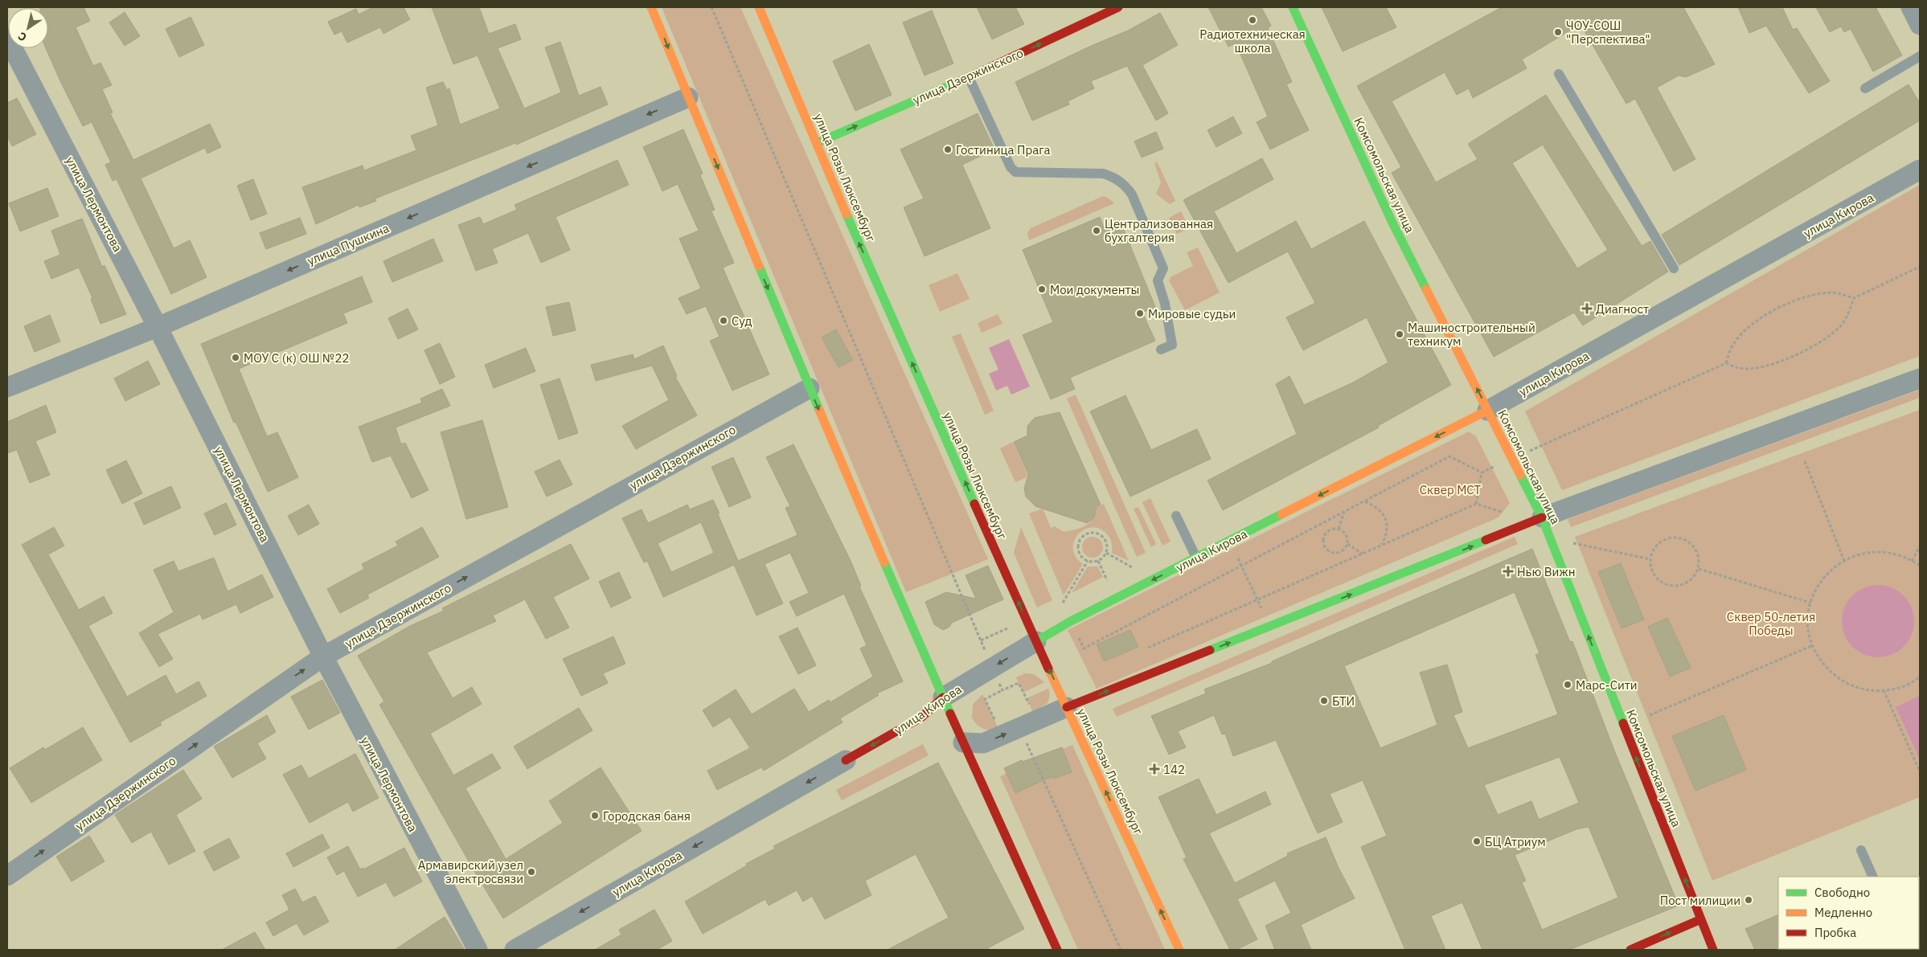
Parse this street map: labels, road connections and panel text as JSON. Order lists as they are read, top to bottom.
{
  "streets": {
    "main road": [
      "улица Дзержинского",
      "Комсомольская улица",
      "улица Розы Люксембург",
      "улица Кирова"
    ],
    "street": ["улица Лермонтова", "улица Пушкина"]
  },
  "crossings": [
    ["улица Дзержинского", "улица Розы Люксембург"],
    ["улица Дзержинского", "улица Лермонтова"],
    ["Комсомольская улица", "улица Кирова"],
    ["улица Розы Люксембург", "улица Кирова"],
    ["улица Лермонтова", "улица Пушкина"]
  ],
  "one_way": [
    "улица Дзержинского",
    "Комсомольская улица",
    "улица Розы Люксембург",
    "улица Кирова",
    "улица Пушкина"
  ],
  "parks": ["Сквер МСТ", "Сквер 50-летия Победы"],
  "places": {
    "other": [
      "Радиотехническая школа",
      "ЧОУ-СОШ \"Перспектива\"",
      "Гостиница Прага",
      "Централизованная бухгалтерия",
      "Мои документы",
      "Мировые судьи",
      "Суд",
      "Машиностроительный техникум",
      "МОУ С (к) ОШ №22",
      "Марс-Сити",
      "БТИ",
      "Городская баня",
      "БЦ Атриум",
      "Армавирский узел электросвязи",
      "Пост милиции"
    ],
    "health": ["Диагност", "Нью Вижн", "142"]
  },
  "legend": ["Свободно", "Медленно", "Пробка"],
  "north": "bottom left"
}
